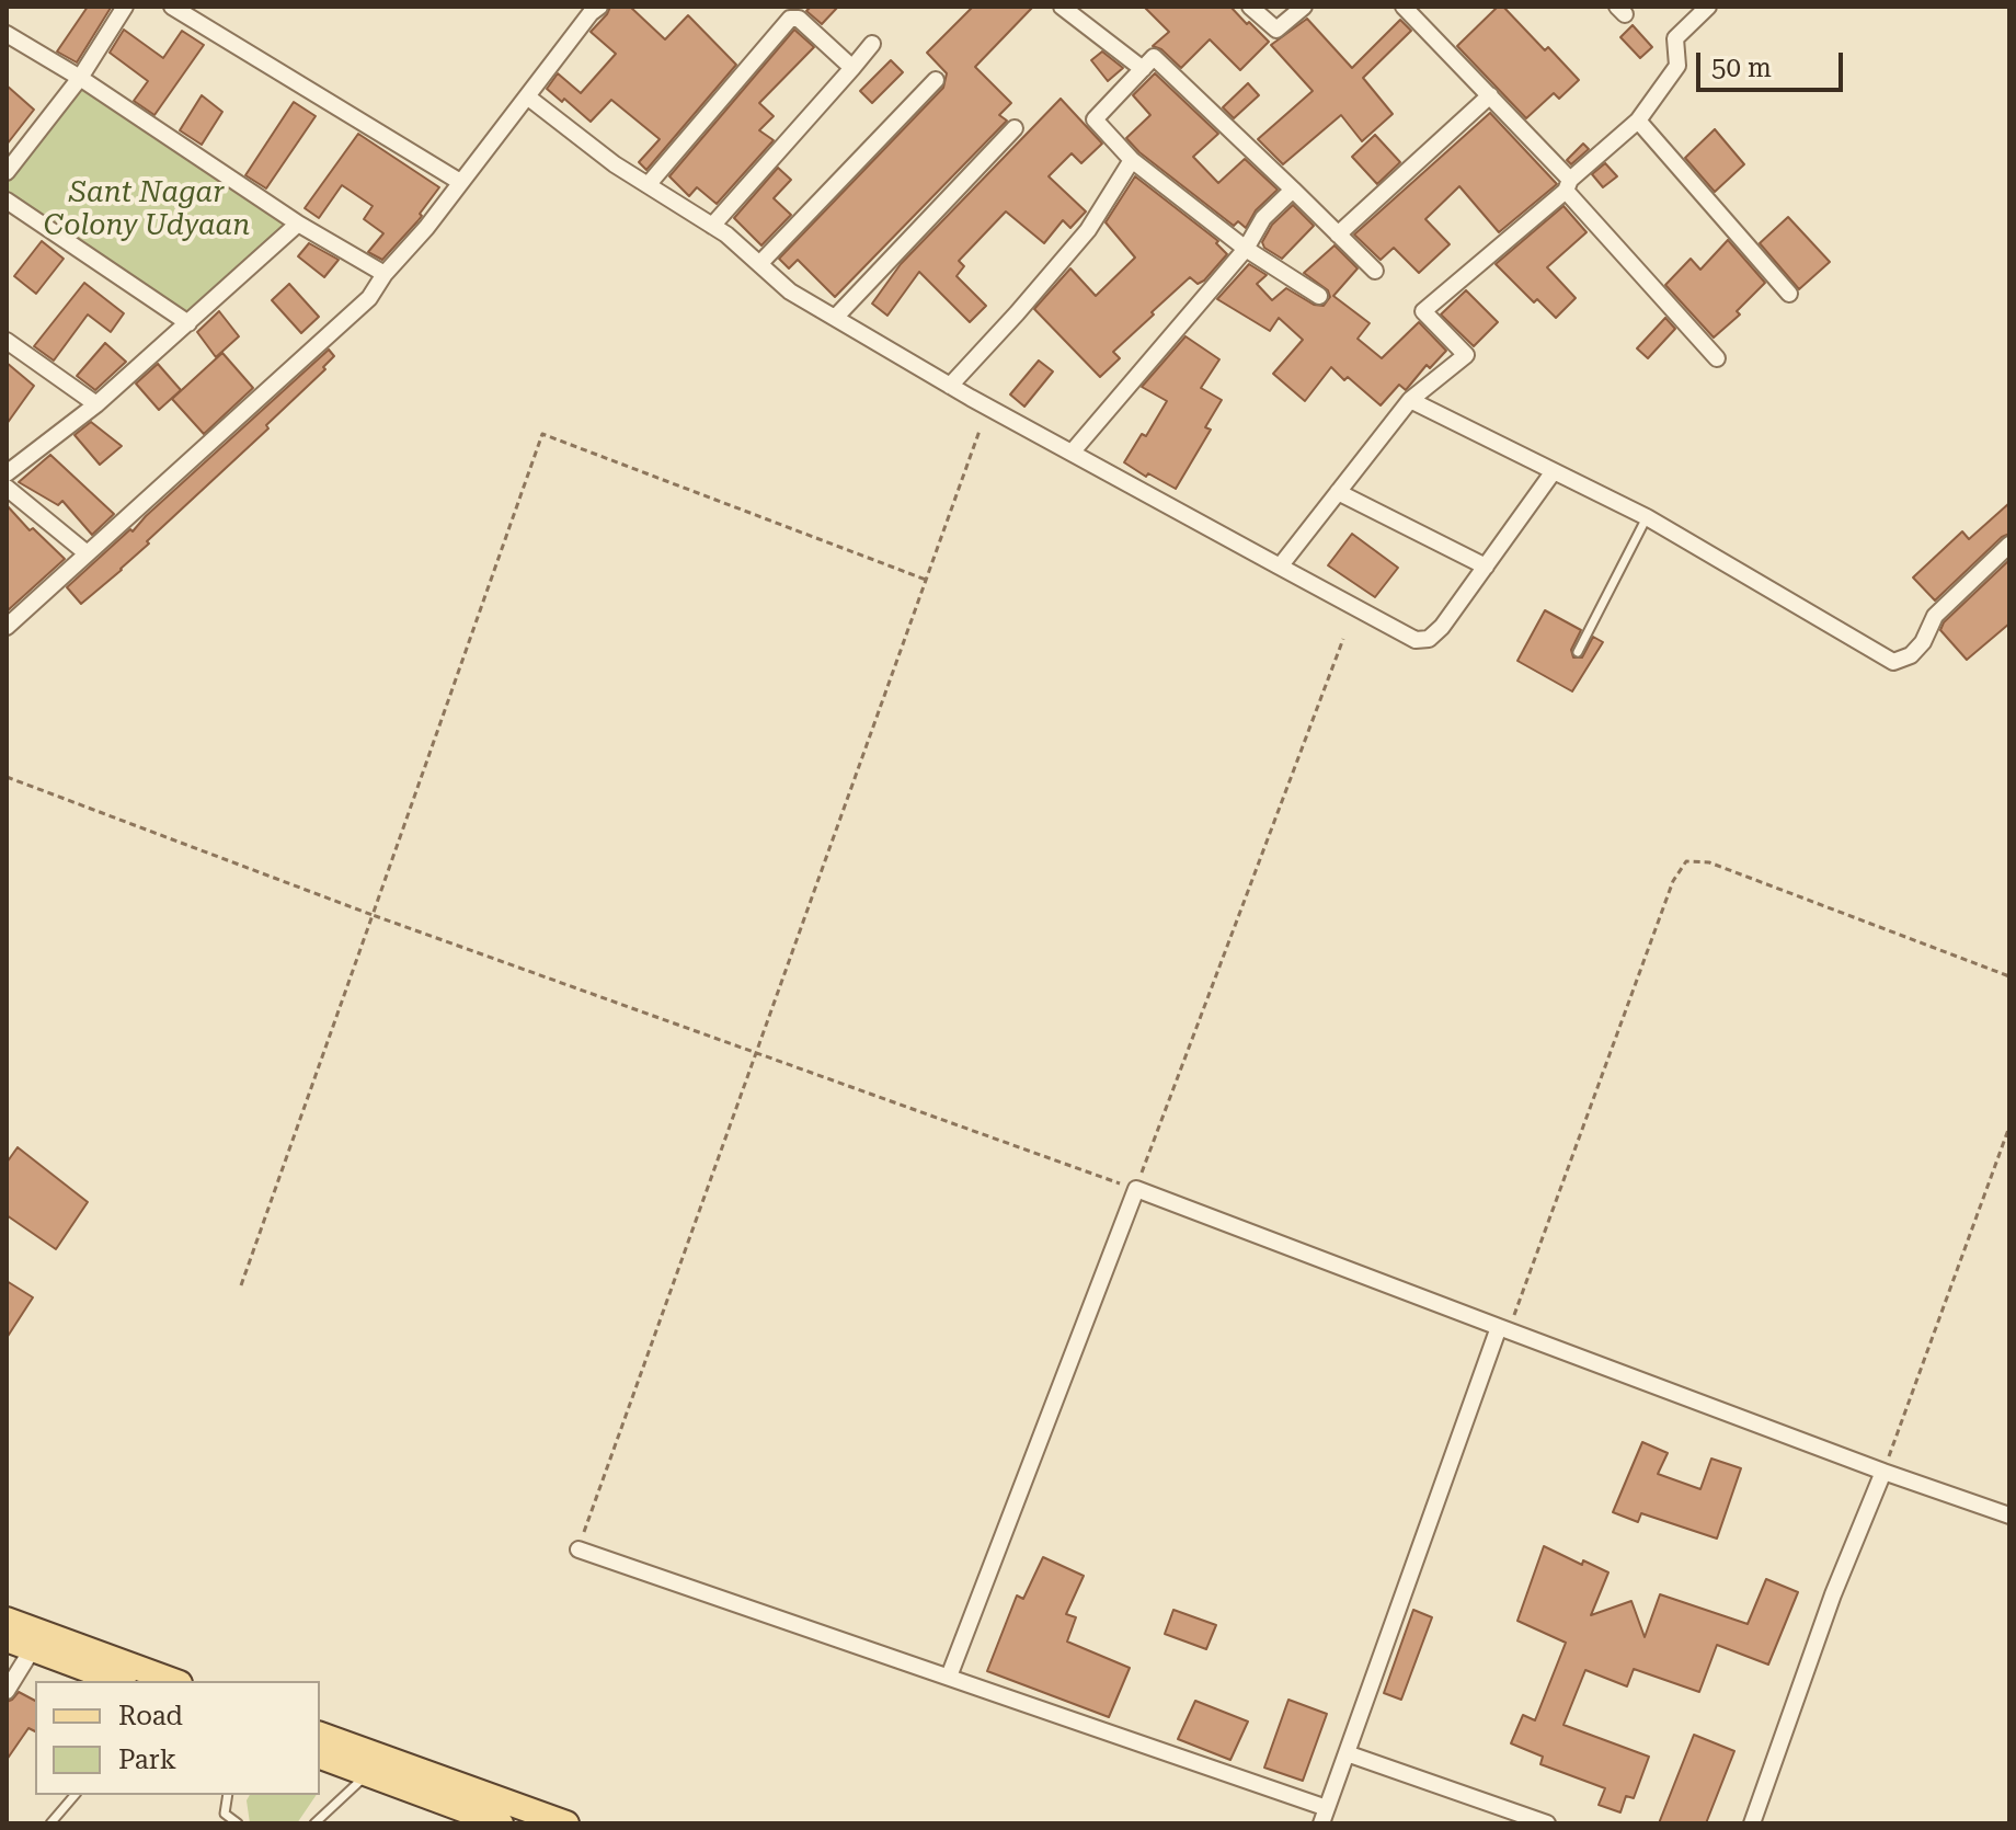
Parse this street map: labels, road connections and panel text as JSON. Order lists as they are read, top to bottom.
{
  "parks": ["Sant Nagar Colony Udyaan"],
  "legend": ["Road", "Park"],
  "scale_bar": "50 m"
}
